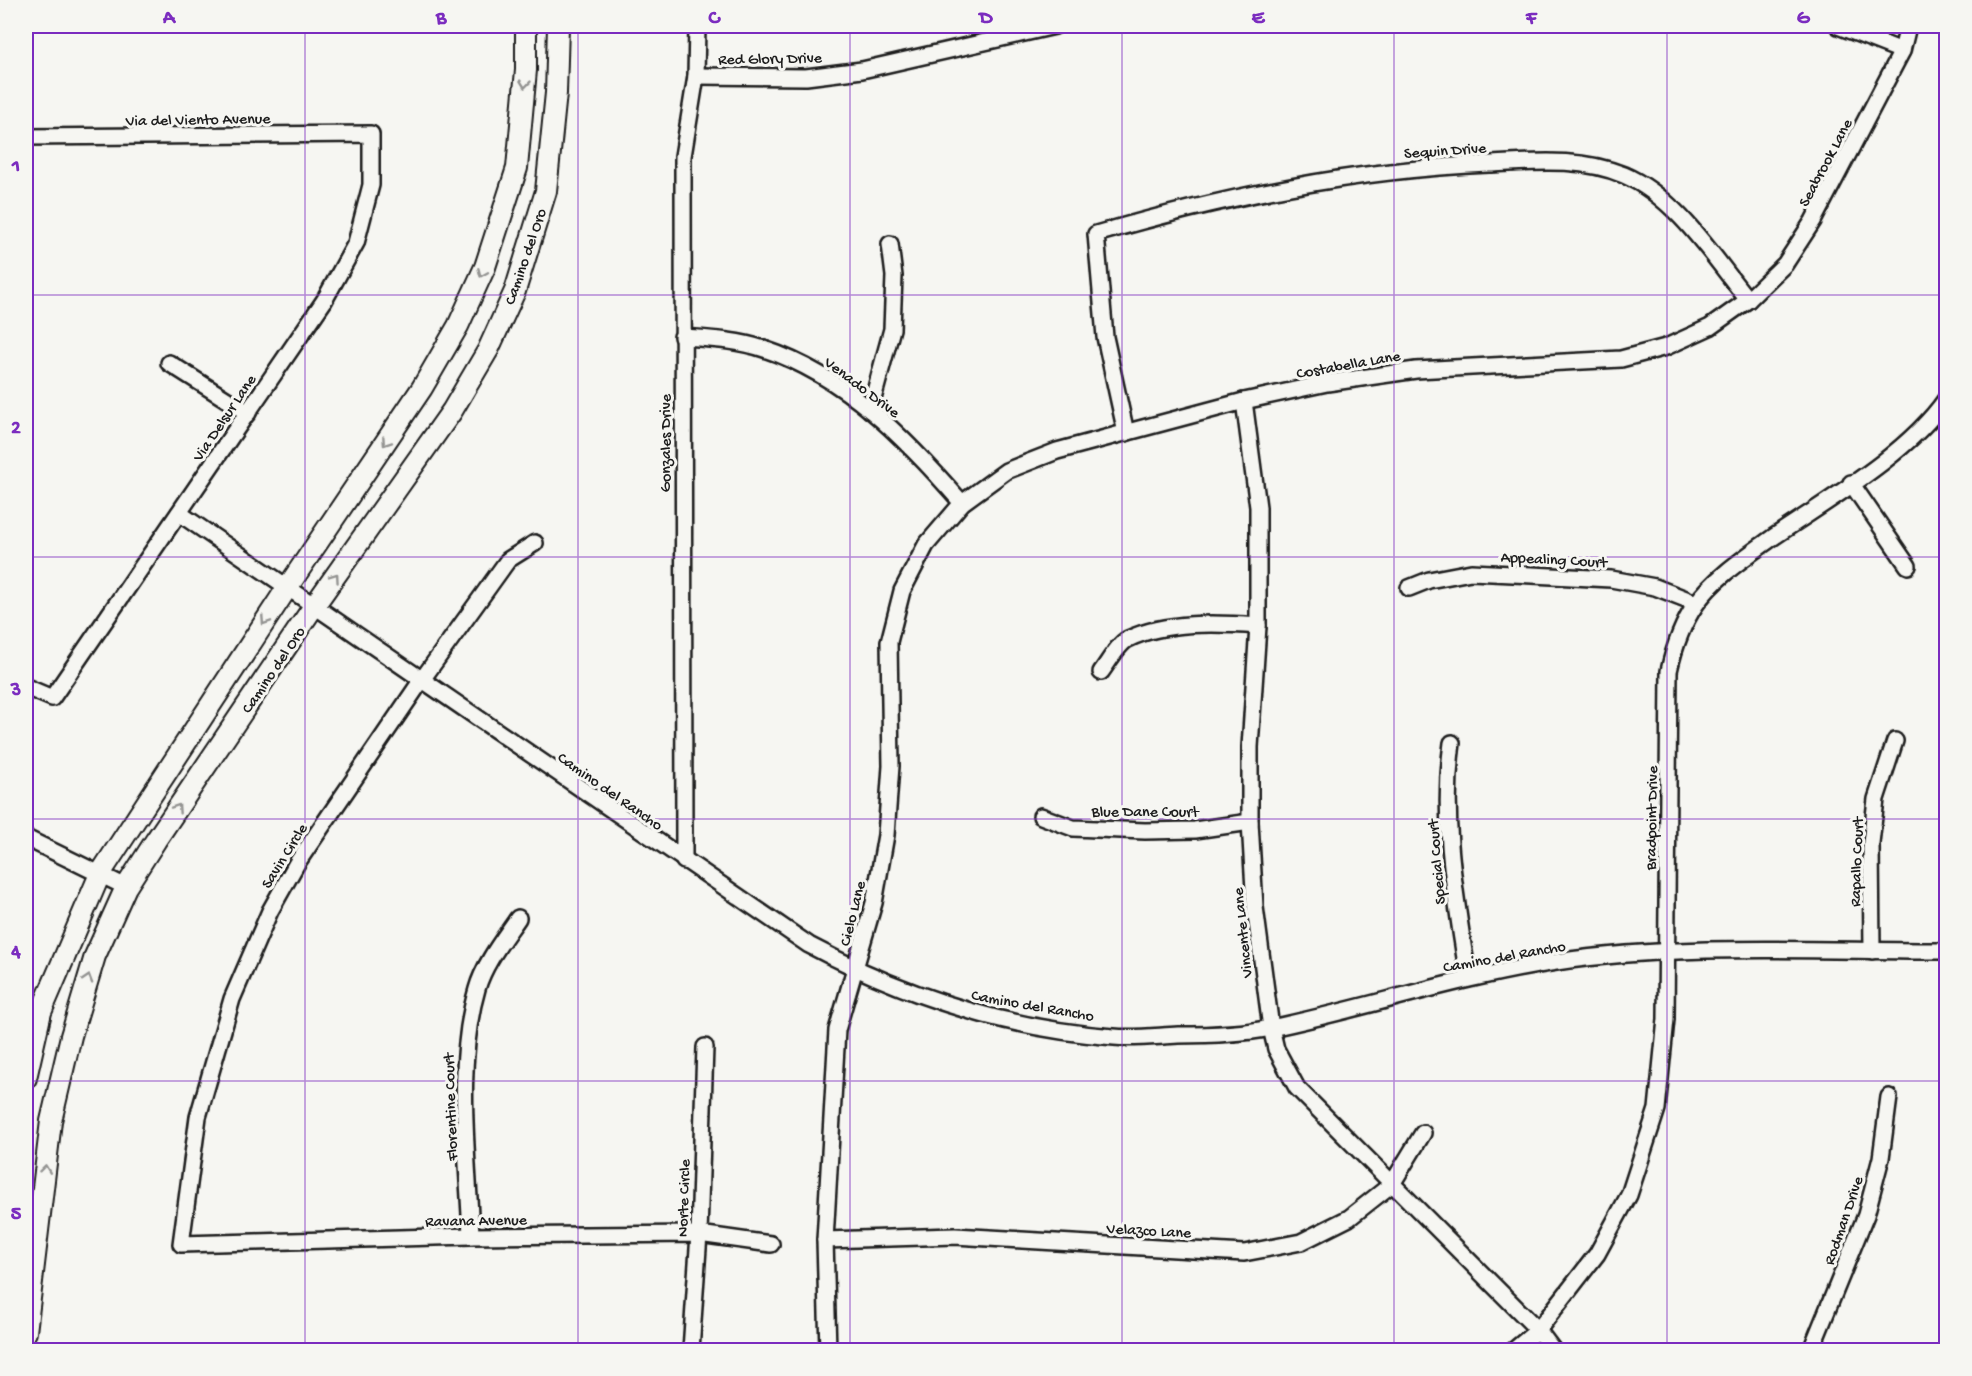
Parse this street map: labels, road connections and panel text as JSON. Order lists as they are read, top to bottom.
{
  "streets": {
    "street": [
      "Red Glory Drive",
      "Via del Viento Avenue",
      "Sequin Drive",
      "Seabrook Lane",
      "Camino del Oro",
      "Costabella Lane",
      "Venado Drive",
      "Via Delsur Lane",
      "Gonzales Drive",
      "Appealing Court",
      "Camino del Rancho",
      "Blue Dane Court",
      "Bradpoint Drive",
      "Savin Circle",
      "Special Court",
      "Rapallo Court",
      "Cielo Lane",
      "Vincente Lane",
      "Florentine Court",
      "Norte Circle",
      "Ravana Avenue",
      "Rodman Drive",
      "Velazco Lane"
    ]
  },
  "crossings": [
    ["Red Glory Drive", "Gonzales Drive"],
    ["Via del Viento Avenue", "Via Delsur Lane"],
    ["Sequin Drive", "Seabrook Lane"],
    ["Sequin Drive", "Costabella Lane"],
    ["Seabrook Lane", "Costabella Lane"],
    ["Camino del Oro", "Camino del Rancho"],
    ["Costabella Lane", "Venado Drive"],
    ["Costabella Lane", "Cielo Lane"],
    ["Costabella Lane", "Vincente Lane"],
    ["Venado Drive", "Gonzales Drive"],
    ["Venado Drive", "Cielo Lane"],
    ["Via Delsur Lane", "Camino del Rancho"],
    ["Gonzales Drive", "Camino del Rancho"],
    ["Appealing Court", "Bradpoint Drive"],
    ["Camino del Rancho", "Bradpoint Drive"],
    ["Camino del Rancho", "Savin Circle"],
    ["Camino del Rancho", "Special Court"],
    ["Camino del Rancho", "Rapallo Court"],
    ["Camino del Rancho", "Cielo Lane"],
    ["Camino del Rancho", "Vincente Lane"],
    ["Blue Dane Court", "Vincente Lane"],
    ["Bradpoint Drive", "Vincente Lane"],
    ["Savin Circle", "Ravana Avenue"],
    ["Cielo Lane", "Velazco Lane"],
    ["Vincente Lane", "Velazco Lane"],
    ["Florentine Court", "Ravana Avenue"],
    ["Norte Circle", "Ravana Avenue"]
  ],
  "grid": {
    "columns": [
      "A",
      "B",
      "C",
      "D",
      "E",
      "F",
      "G"
    ],
    "rows": [
      "1",
      "2",
      "3",
      "4",
      "5"
    ]
  }
}
